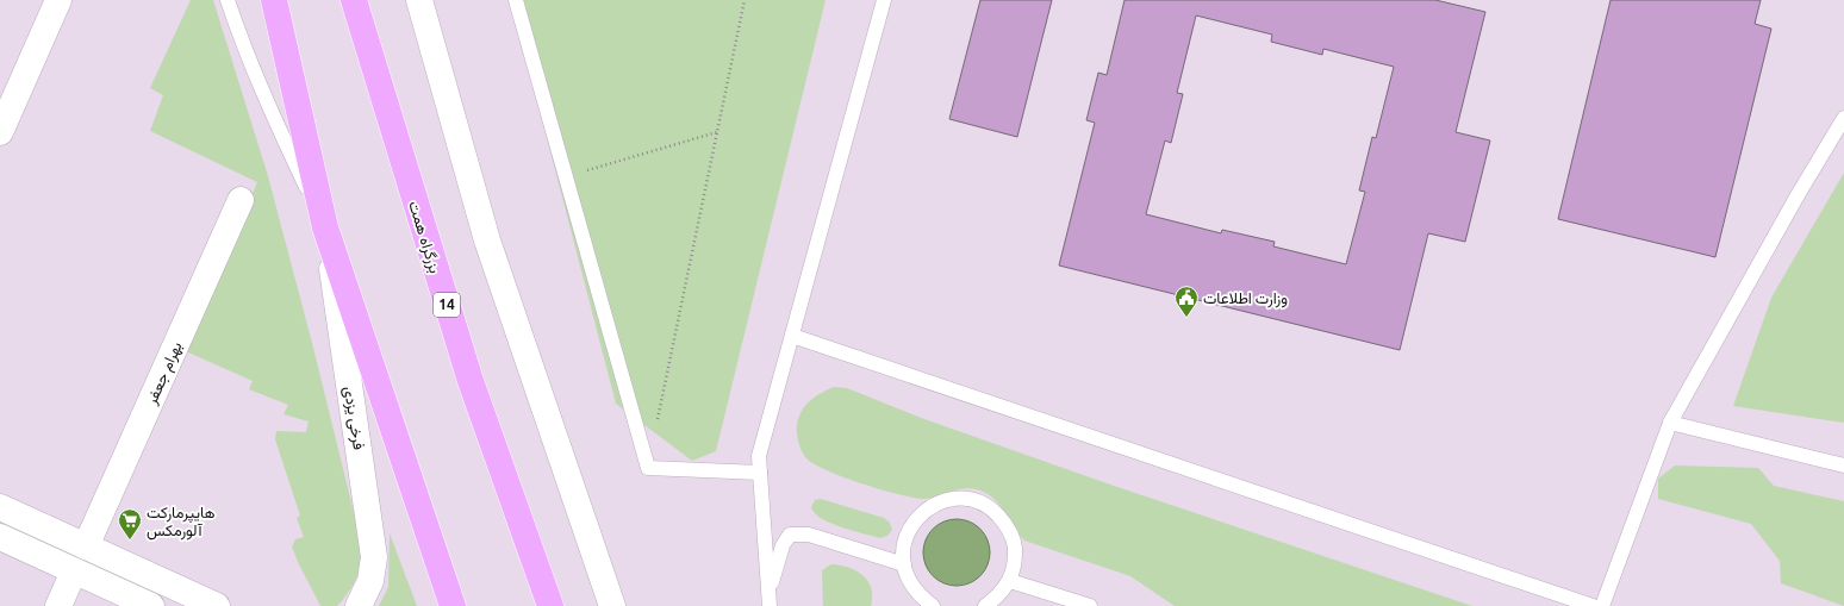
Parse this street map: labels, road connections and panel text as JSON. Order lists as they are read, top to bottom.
{
  "streets": {
    "highway": ["بزرگراه همت", "14"],
    "main road": ["بهرام جعفر", "فرخی یزدی"]
  },
  "places": {
    "public building": ["وزارت اطلاعات"],
    "supermarket": ["هایپرمارکت آلورمکس"]
  }
}
